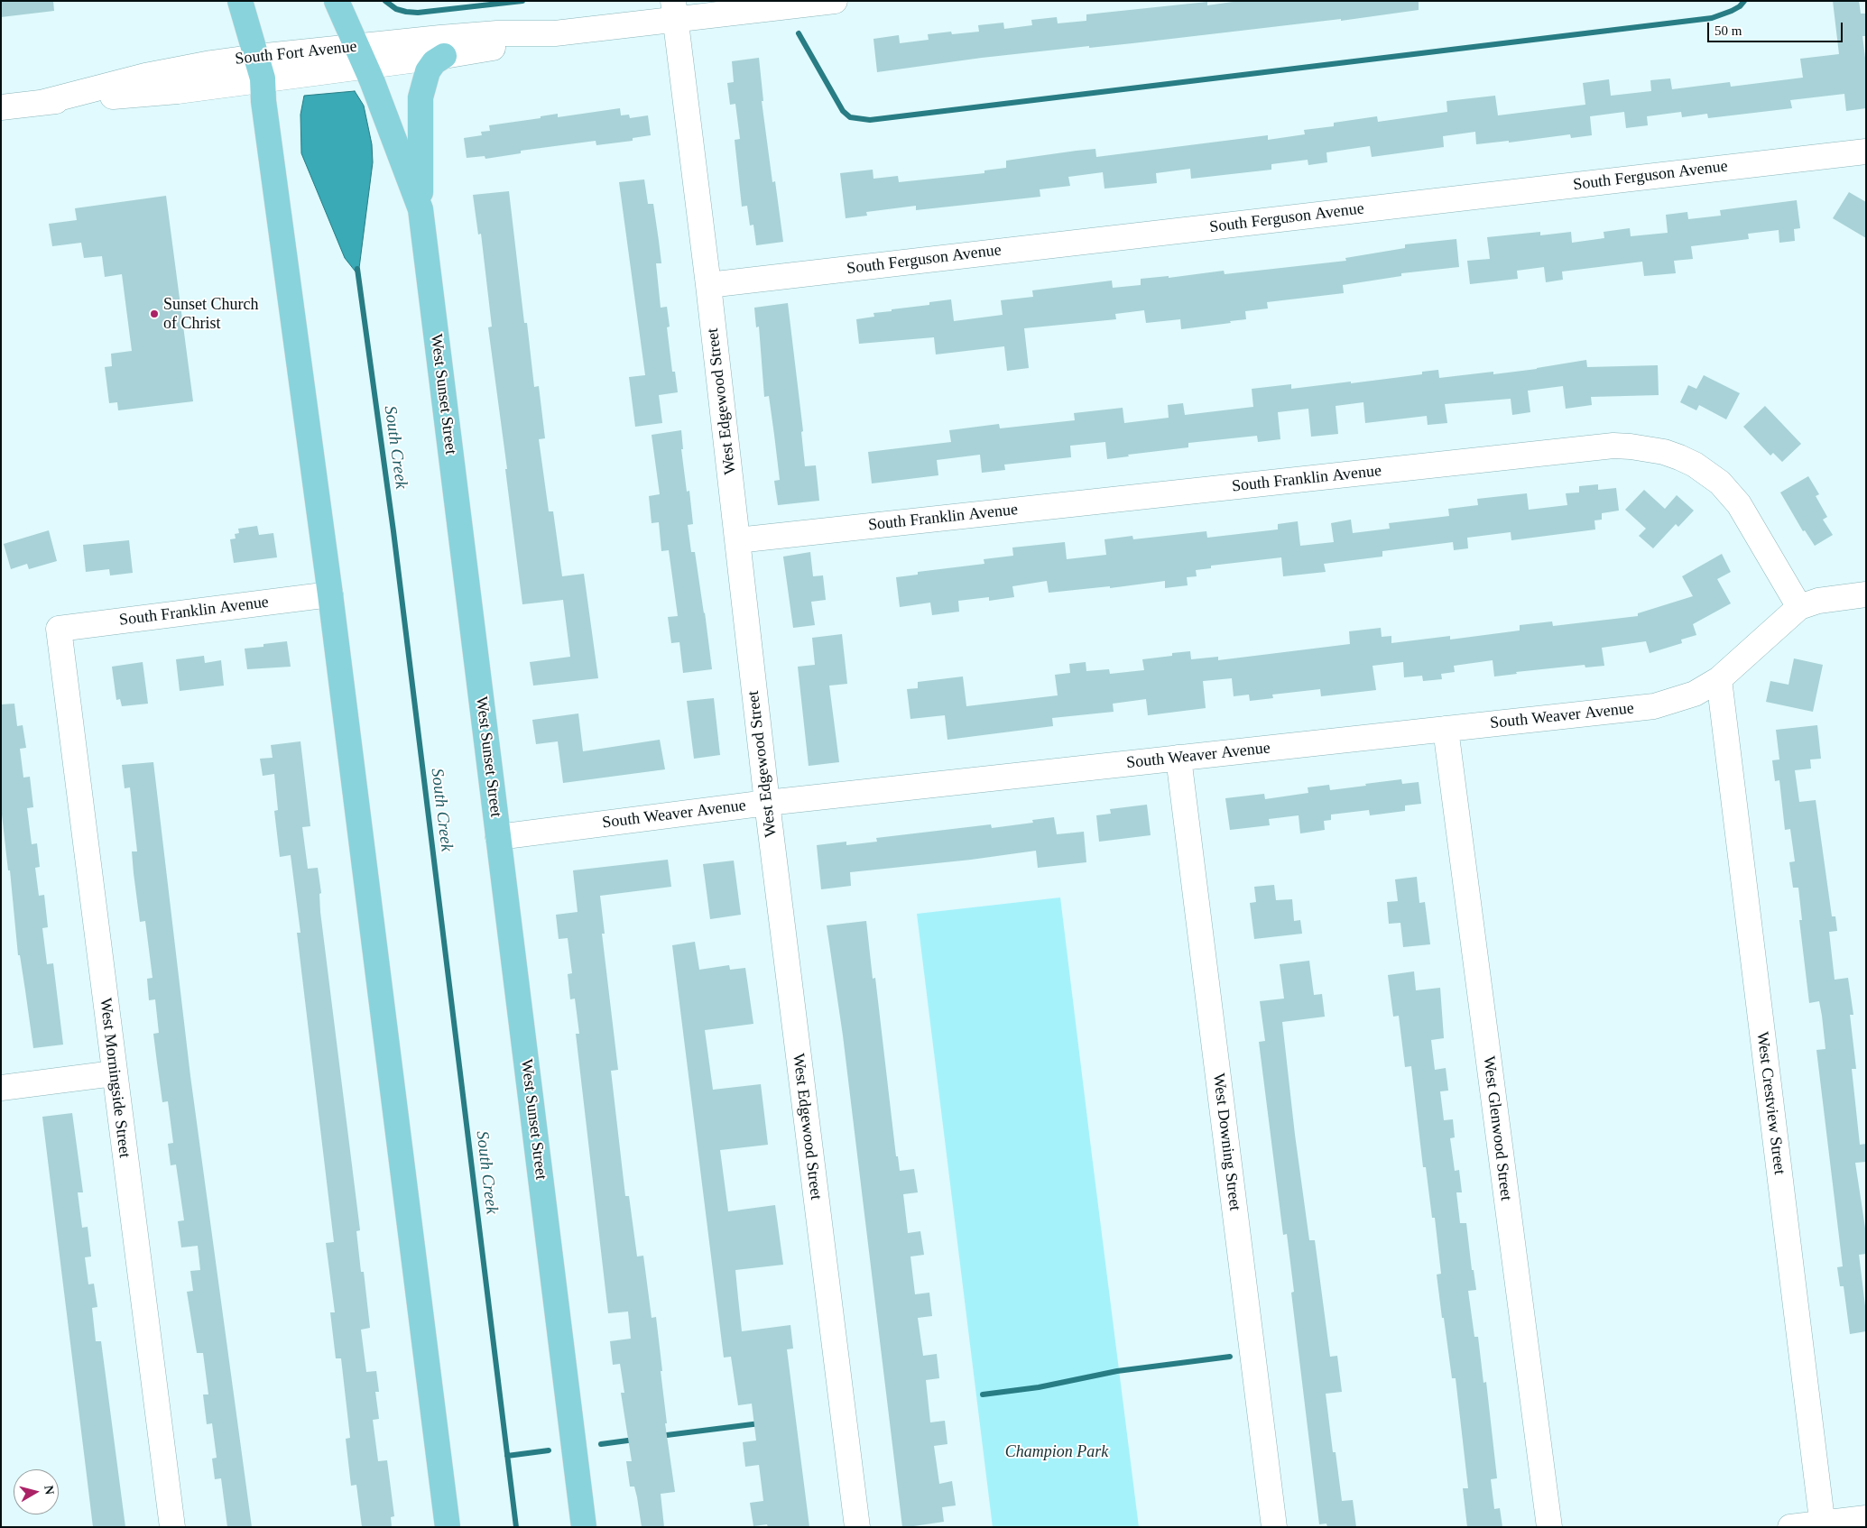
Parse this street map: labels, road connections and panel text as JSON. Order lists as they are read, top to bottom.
{
  "streets": {
    "main road": ["West Sunset Street"],
    "street": [
      "South Fort Avenue",
      "South Ferguson Avenue",
      "West Edgewood Street",
      "South Franklin Avenue",
      "South Weaver Avenue",
      "West Morningside Street",
      "West Crestview Street",
      "West Glenwood Street",
      "West Downing Street"
    ]
  },
  "crossings": [
    ["South Fort Avenue", "West Sunset Street"],
    ["South Fort Avenue", "West Edgewood Street"],
    ["South Ferguson Avenue", "West Edgewood Street"],
    ["West Sunset Street", "South Weaver Avenue"],
    ["West Edgewood Street", "South Franklin Avenue"],
    ["West Edgewood Street", "South Weaver Avenue"],
    ["South Franklin Avenue", "South Weaver Avenue"],
    ["South Franklin Avenue", "West Morningside Street"],
    ["South Weaver Avenue", "West Crestview Street"],
    ["South Weaver Avenue", "West Glenwood Street"],
    ["South Weaver Avenue", "West Downing Street"]
  ],
  "water": ["South Creek"],
  "parks": ["Champion Park"],
  "places": ["Sunset Church of Christ"],
  "scale_bar": "50 m",
  "north": "right"
}
